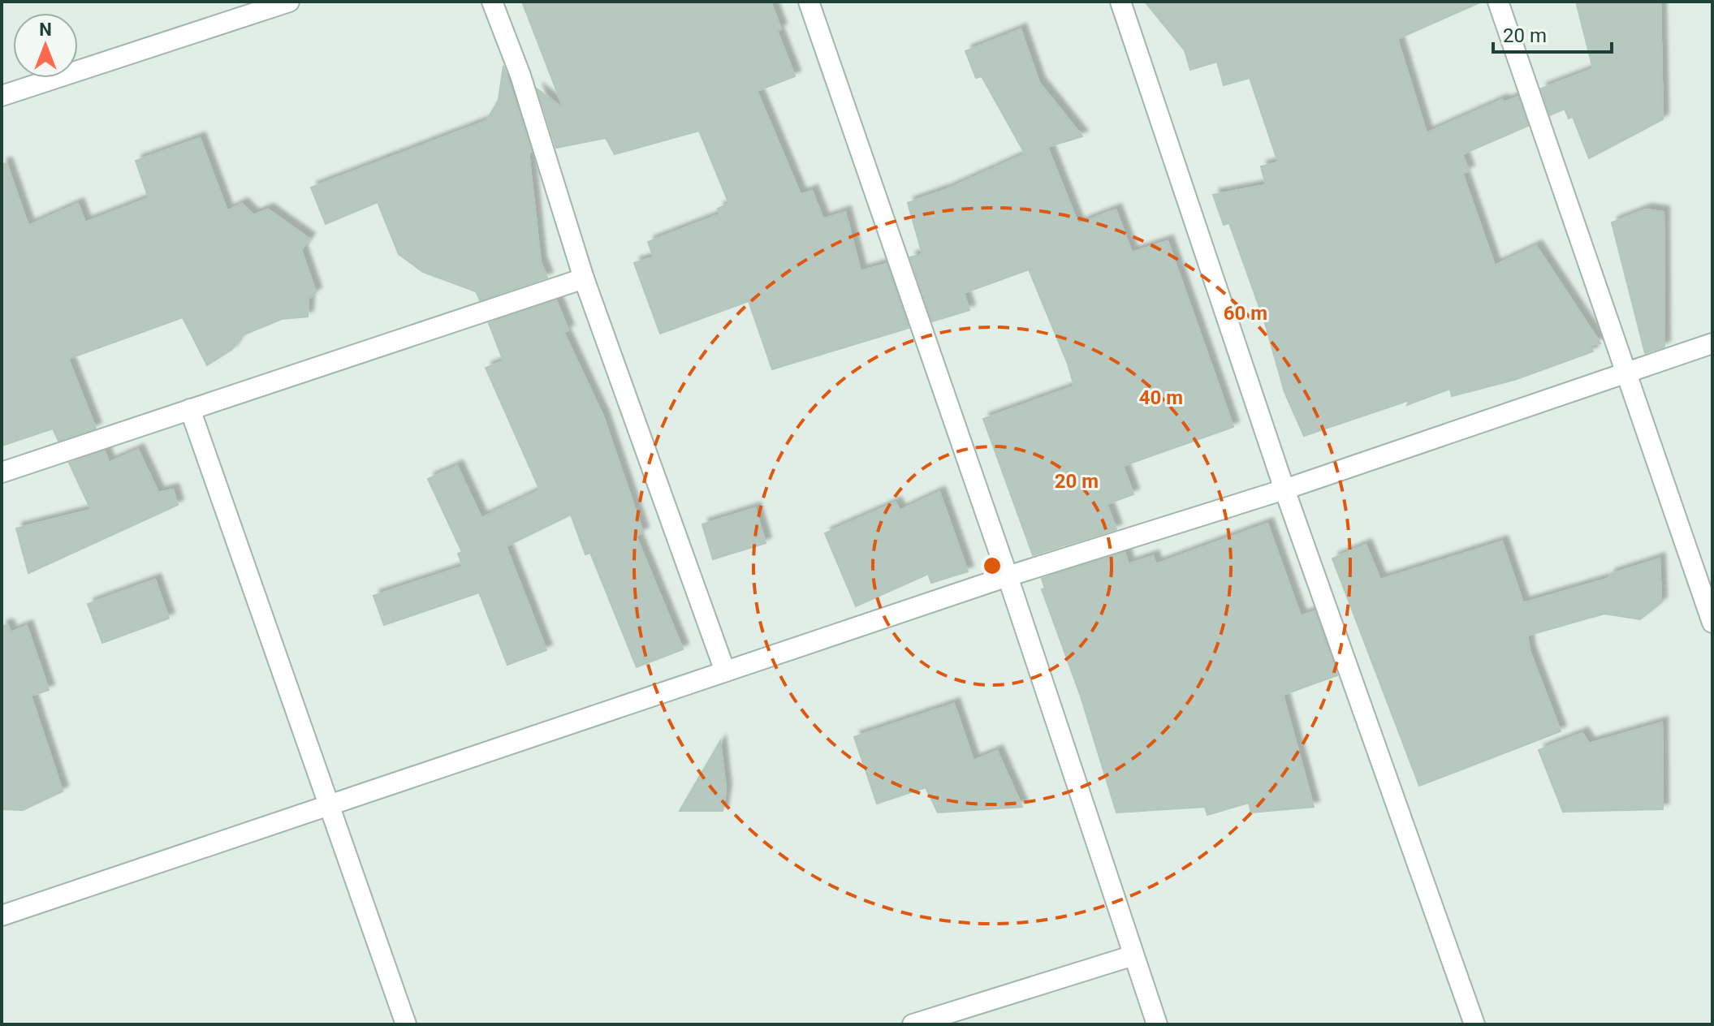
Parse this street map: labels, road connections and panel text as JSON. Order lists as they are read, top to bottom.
{
  "scale_bar": "20 m",
  "north": "top",
  "rings": ["60 m", "40 m", "20 m"]
}
